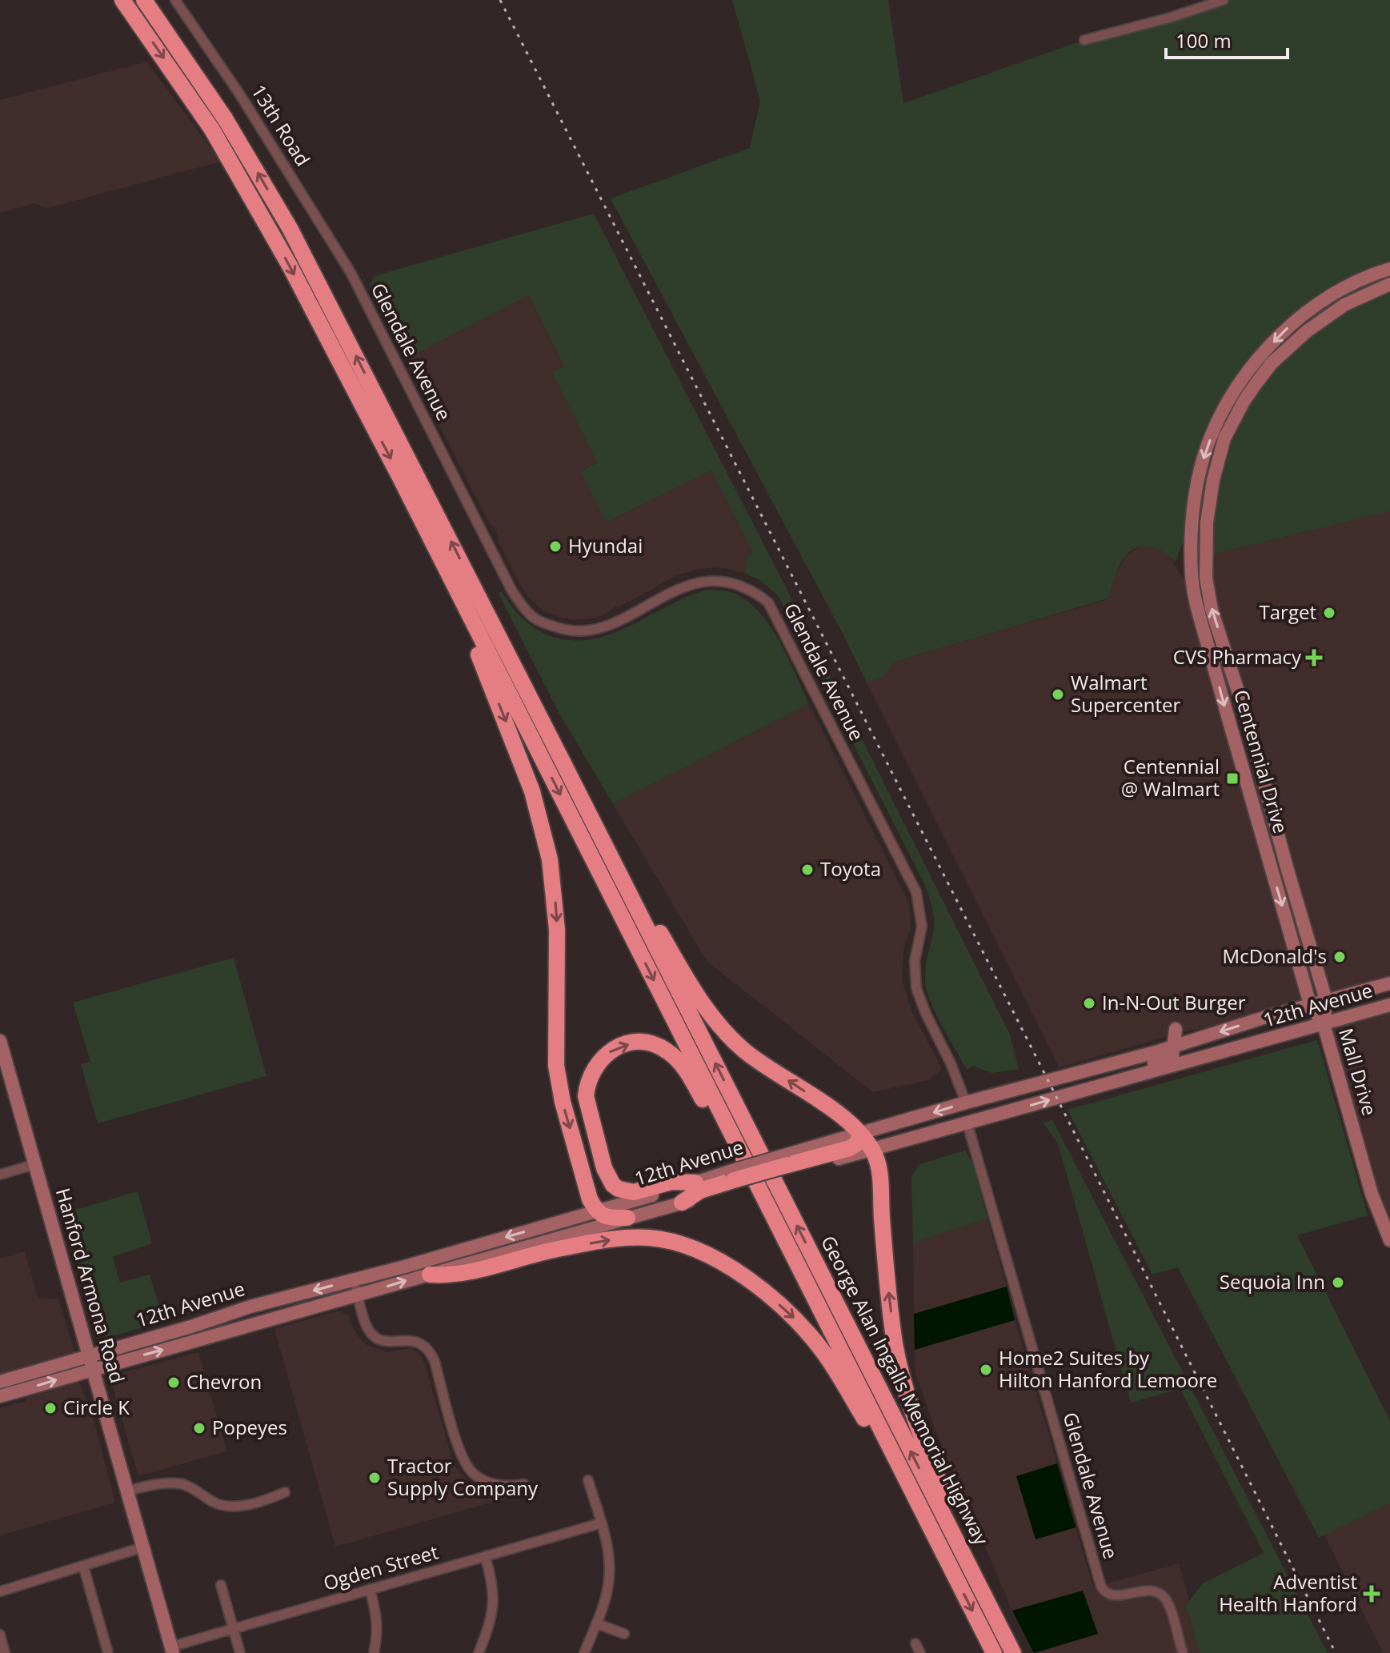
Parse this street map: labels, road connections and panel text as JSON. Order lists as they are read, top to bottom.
{
  "streets": {
    "highway": ["George Alan Ingalls Memorial Highway"],
    "main road": [
      "Centennial Drive",
      "12th Avenue",
      "Mall Drive",
      "Hanford Armona Road"
    ],
    "street": ["13th Road", "Glendale Avenue", "Ogden Street"]
  },
  "crossings": [
    ["13th Road", "Glendale Avenue"],
    ["Glendale Avenue", "12th Avenue"],
    ["Centennial Drive", "12th Avenue"],
    ["Centennial Drive", "Mall Drive"],
    ["12th Avenue", "Mall Drive"],
    ["12th Avenue", "Hanford Armona Road"],
    ["Hanford Armona Road", "Ogden Street"]
  ],
  "places": {
    "other": [
      "Hyundai",
      "Target",
      "Walmart Supercenter",
      "Toyota",
      "McDonald's",
      "In-N-Out Burger",
      "Sequoia Inn",
      "Home2 Suites by Hilton Hanford Lemoore",
      "Chevron",
      "Circle K",
      "Popeyes",
      "Tractor Supply Company"
    ],
    "health": ["CVS Pharmacy", "Adventist Health Hanford"],
    "transit": ["Centennial @ Walmart"]
  },
  "scale_bar": "100 m"
}
